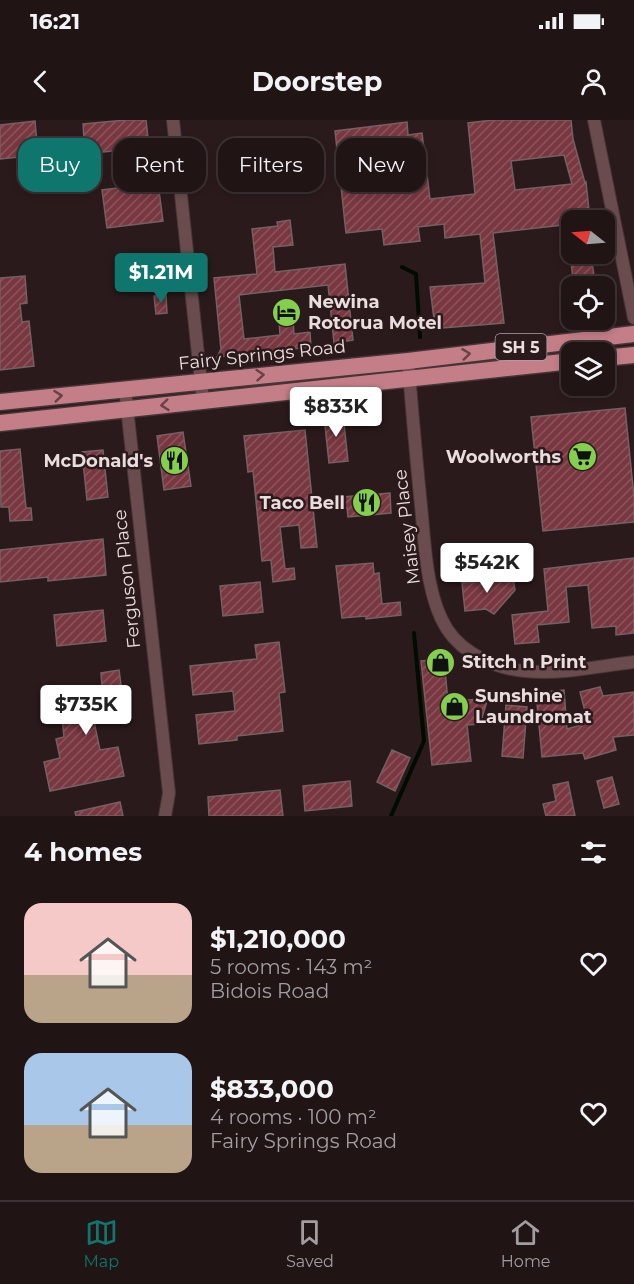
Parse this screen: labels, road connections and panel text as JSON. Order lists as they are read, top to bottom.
{
  "streets": {
    "highway": ["SH 5", "Fairy Springs Road"],
    "street": ["Maisey Place", "Ferguson Place"]
  },
  "crossings": [
    ["SH 5", "Maisey Place"],
    ["SH 5", "Ferguson Place"],
    ["Fairy Springs Road", "Maisey Place"],
    ["Fairy Springs Road", "Ferguson Place"]
  ],
  "places": {
    "hotel": ["Newina Rotorua Motel"],
    "supermarket": ["Woolworths"],
    "restaurant": ["McDonald's", "Taco Bell"],
    "shop": ["Stitch n Print", "Sunshine Laundromat"]
  },
  "north": "left",
  "page": {
    "status": "16:21",
    "header": "Doorstep",
    "chip": [
      "Buy",
      "Rent",
      "Filters",
      "New"
    ],
    "price": [
      "$1.21M",
      "$833K",
      "$542K",
      "$735K"
    ],
    "heading": "4 homes",
    "list": [
      {
        "name": "$1,210,000",
        "note": "5 rooms · 143 m² · Bidois Road"
      },
      {
        "name": "$833,000",
        "note": "4 rooms · 100 m² · Fairy Springs Road"
      }
    ],
    "tabs": ["Map", "Saved", "Home"]
  }
}
